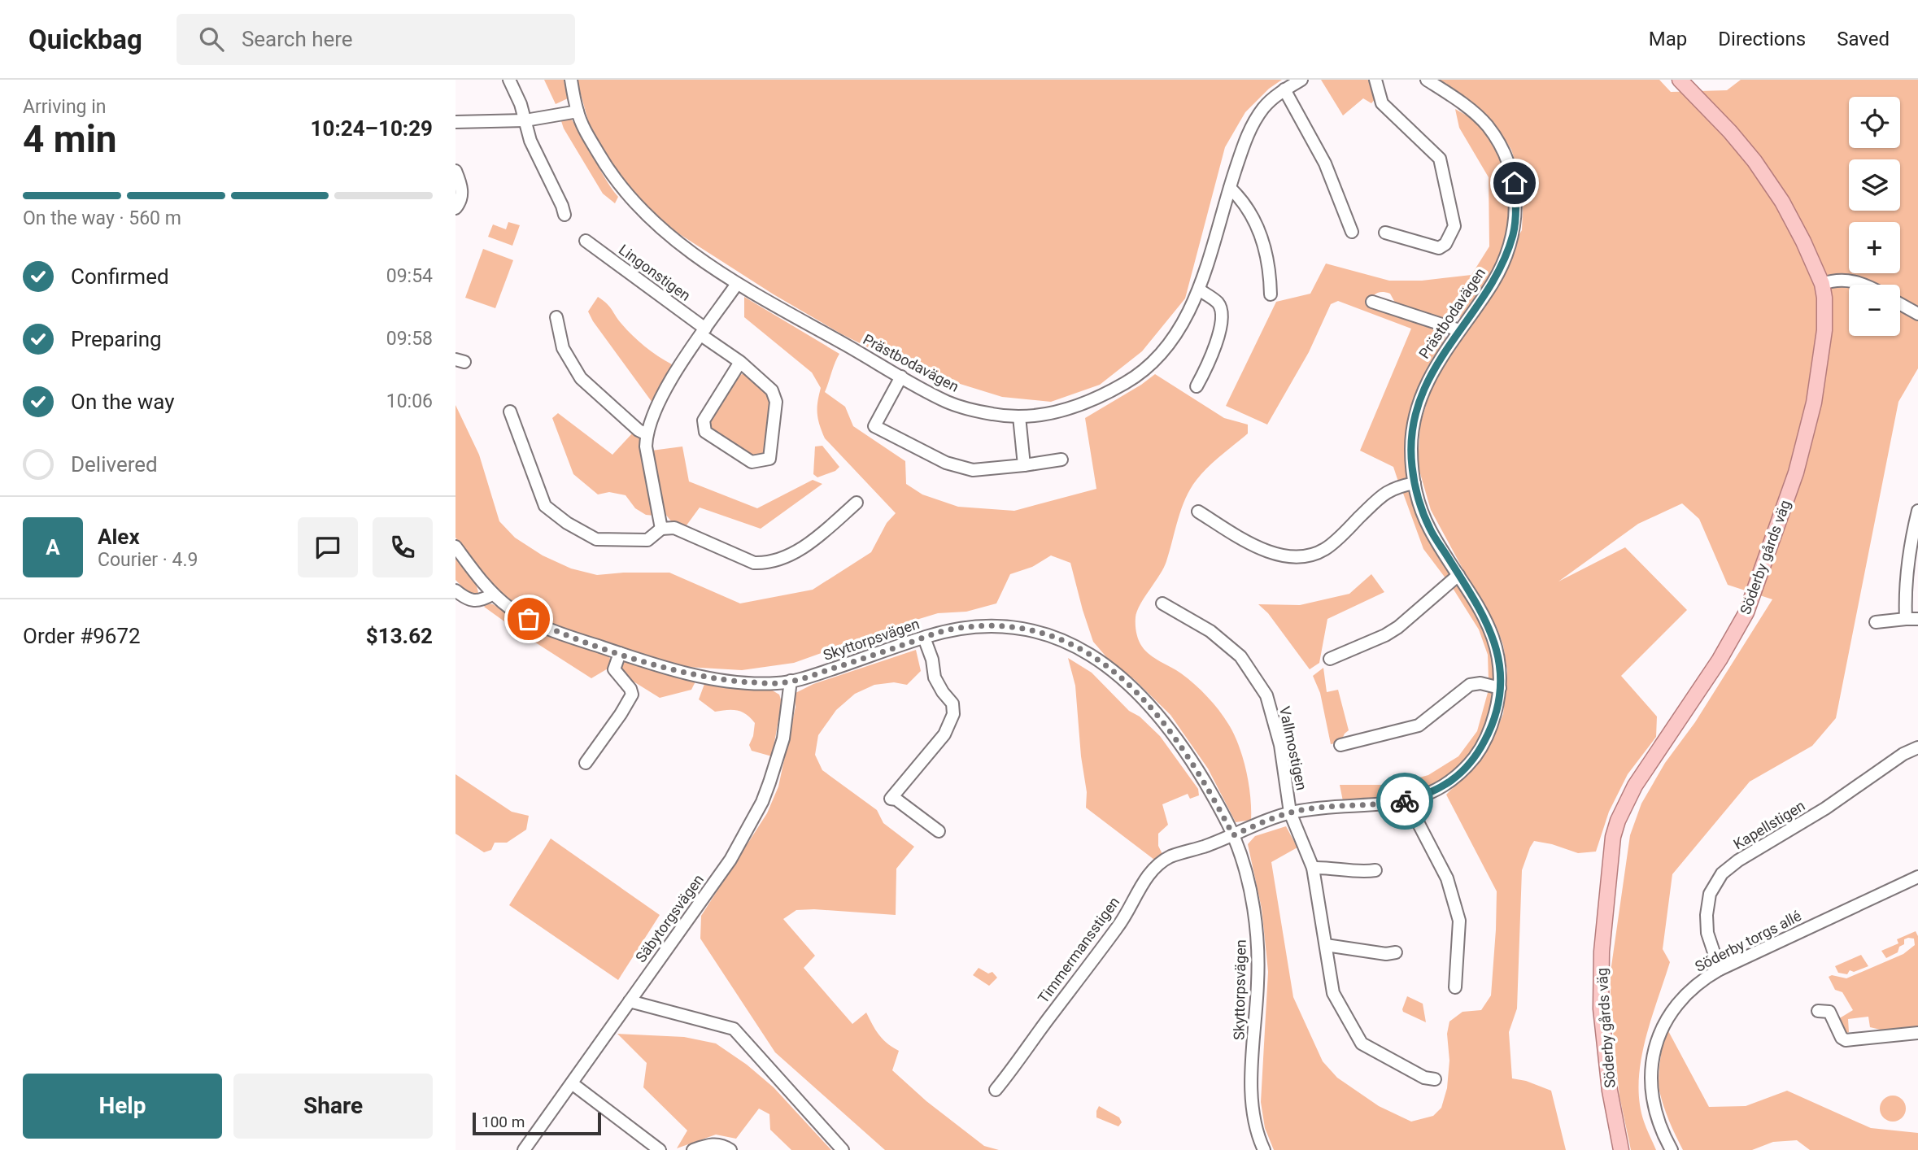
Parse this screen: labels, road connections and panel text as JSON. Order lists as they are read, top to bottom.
{
  "streets": {
    "main road": ["Söderby gårds väg"],
    "street": [
      "Lingonstigen",
      "Prästbodavägen",
      "Skyttorpsvägen",
      "Vallmostigen",
      "Kapellstigen",
      "Säbytorgsvägen",
      "Söderby torgs allé",
      "Timmermansstigen"
    ]
  },
  "crossings": [
    ["Prästbodavägen", "Skyttorpsvägen"],
    ["Prästbodavägen", "Vallmostigen"],
    ["Prästbodavägen", "Timmermansstigen"],
    ["Skyttorpsvägen", "Säbytorgsvägen"],
    ["Skyttorpsvägen", "Timmermansstigen"],
    ["Kapellstigen", "Söderby torgs allé"]
  ],
  "scale_bar": "100 m",
  "page": {
    "header": "Quickbag",
    "search": "Search here",
    "nav": ["Map", "Directions", "Saved"],
    "heading": ["4 min", "Arriving in", "10:24–10:29"],
    "panel": [
      "Alex",
      "Courier · 4.9",
      "Order #9672",
      "$13.62"
    ],
    "map_buttons": ["+", "−"],
    "bar": "On the way · 560 m",
    "list": [
      ["Confirmed", "09:54"],
      ["Preparing", "09:58"],
      ["On the way", "10:06"],
      "Delivered"
    ],
    "round": "A",
    "buttons": ["Help", "Share"],
    "scale": "100 m"
  }
}
